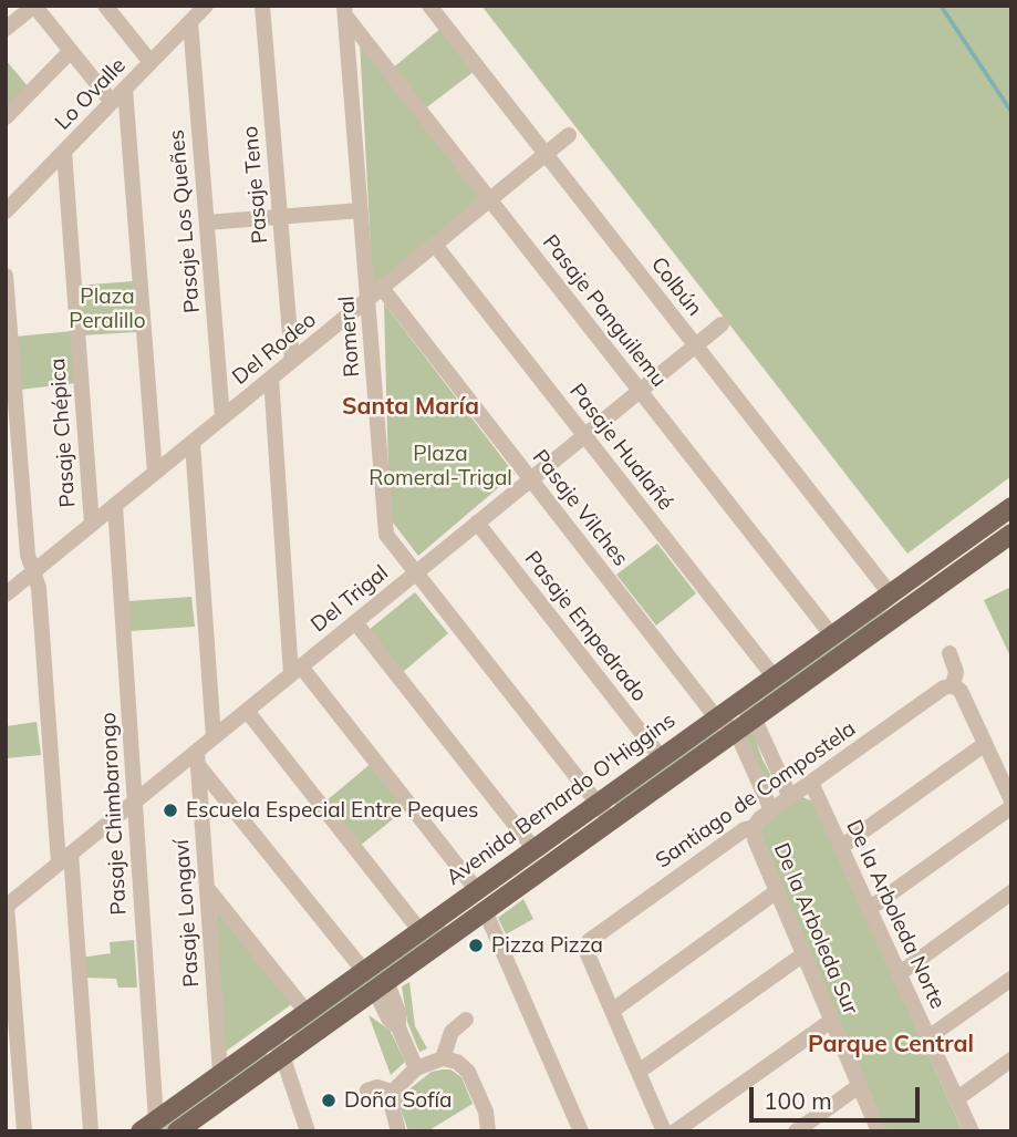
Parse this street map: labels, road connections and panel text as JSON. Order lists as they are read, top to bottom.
{
  "streets": {
    "main road": ["Avenida Bernardo O'Higgins"],
    "street": [
      "Lo Ovalle",
      "Pasaje Teno",
      "Pasaje Los Queñes",
      "Colbún",
      "Pasaje Panguilemu",
      "Romeral",
      "Del Rodeo",
      "Pasaje Chépica",
      "Pasaje Hualañé",
      "Pasaje Vilches",
      "Del Trigal",
      "Pasaje Empedrado",
      "Santiago de Compostela",
      "Pasaje Chimbarongo",
      "Pasaje Longaví",
      "De la Arboleda Norte",
      "De la Arboleda Sur"
    ]
  },
  "crossings": [
    ["Lo Ovalle", "Pasaje Los Queñes"],
    ["Lo Ovalle", "Pasaje Chépica"],
    ["Pasaje Teno", "Del Rodeo"],
    ["Pasaje Los Queñes", "Del Rodeo"],
    ["Colbún", "Del Rodeo"],
    ["Colbún", "Del Trigal"],
    ["Colbún", "Avenida Bernardo O'Higgins"],
    ["Pasaje Panguilemu", "Romeral"],
    ["Pasaje Panguilemu", "Del Rodeo"],
    ["Pasaje Panguilemu", "Del Trigal"],
    ["Pasaje Panguilemu", "Avenida Bernardo O'Higgins"],
    ["Romeral", "Del Rodeo"],
    ["Romeral", "Del Trigal"],
    ["Romeral", "Avenida Bernardo O'Higgins"],
    ["Del Rodeo", "Pasaje Chépica"],
    ["Del Rodeo", "Pasaje Hualañé"],
    ["Del Rodeo", "Pasaje Vilches"],
    ["Del Rodeo", "Pasaje Chimbarongo"],
    ["Pasaje Hualañé", "Del Trigal"],
    ["Pasaje Hualañé", "Avenida Bernardo O'Higgins"],
    ["Pasaje Vilches", "Del Trigal"],
    ["Pasaje Vilches", "Avenida Bernardo O'Higgins"],
    ["Del Trigal", "Pasaje Empedrado"],
    ["Del Trigal", "Pasaje Chimbarongo"],
    ["Del Trigal", "Pasaje Longaví"],
    ["Pasaje Empedrado", "Avenida Bernardo O'Higgins"],
    ["Santiago de Compostela", "De la Arboleda Norte"],
    ["Santiago de Compostela", "De la Arboleda Sur"],
    ["Avenida Bernardo O'Higgins", "Pasaje Chimbarongo"],
    ["Avenida Bernardo O'Higgins", "Pasaje Longaví"]
  ],
  "districts": ["Santa María", "Parque Central"],
  "parks": ["Plaza Peralillo", "Plaza Romeral-Trigal"],
  "places": ["Escuela Especial Entre Peques", "Pizza Pizza", "Doña Sofía"],
  "scale_bar": "100 m"
}
